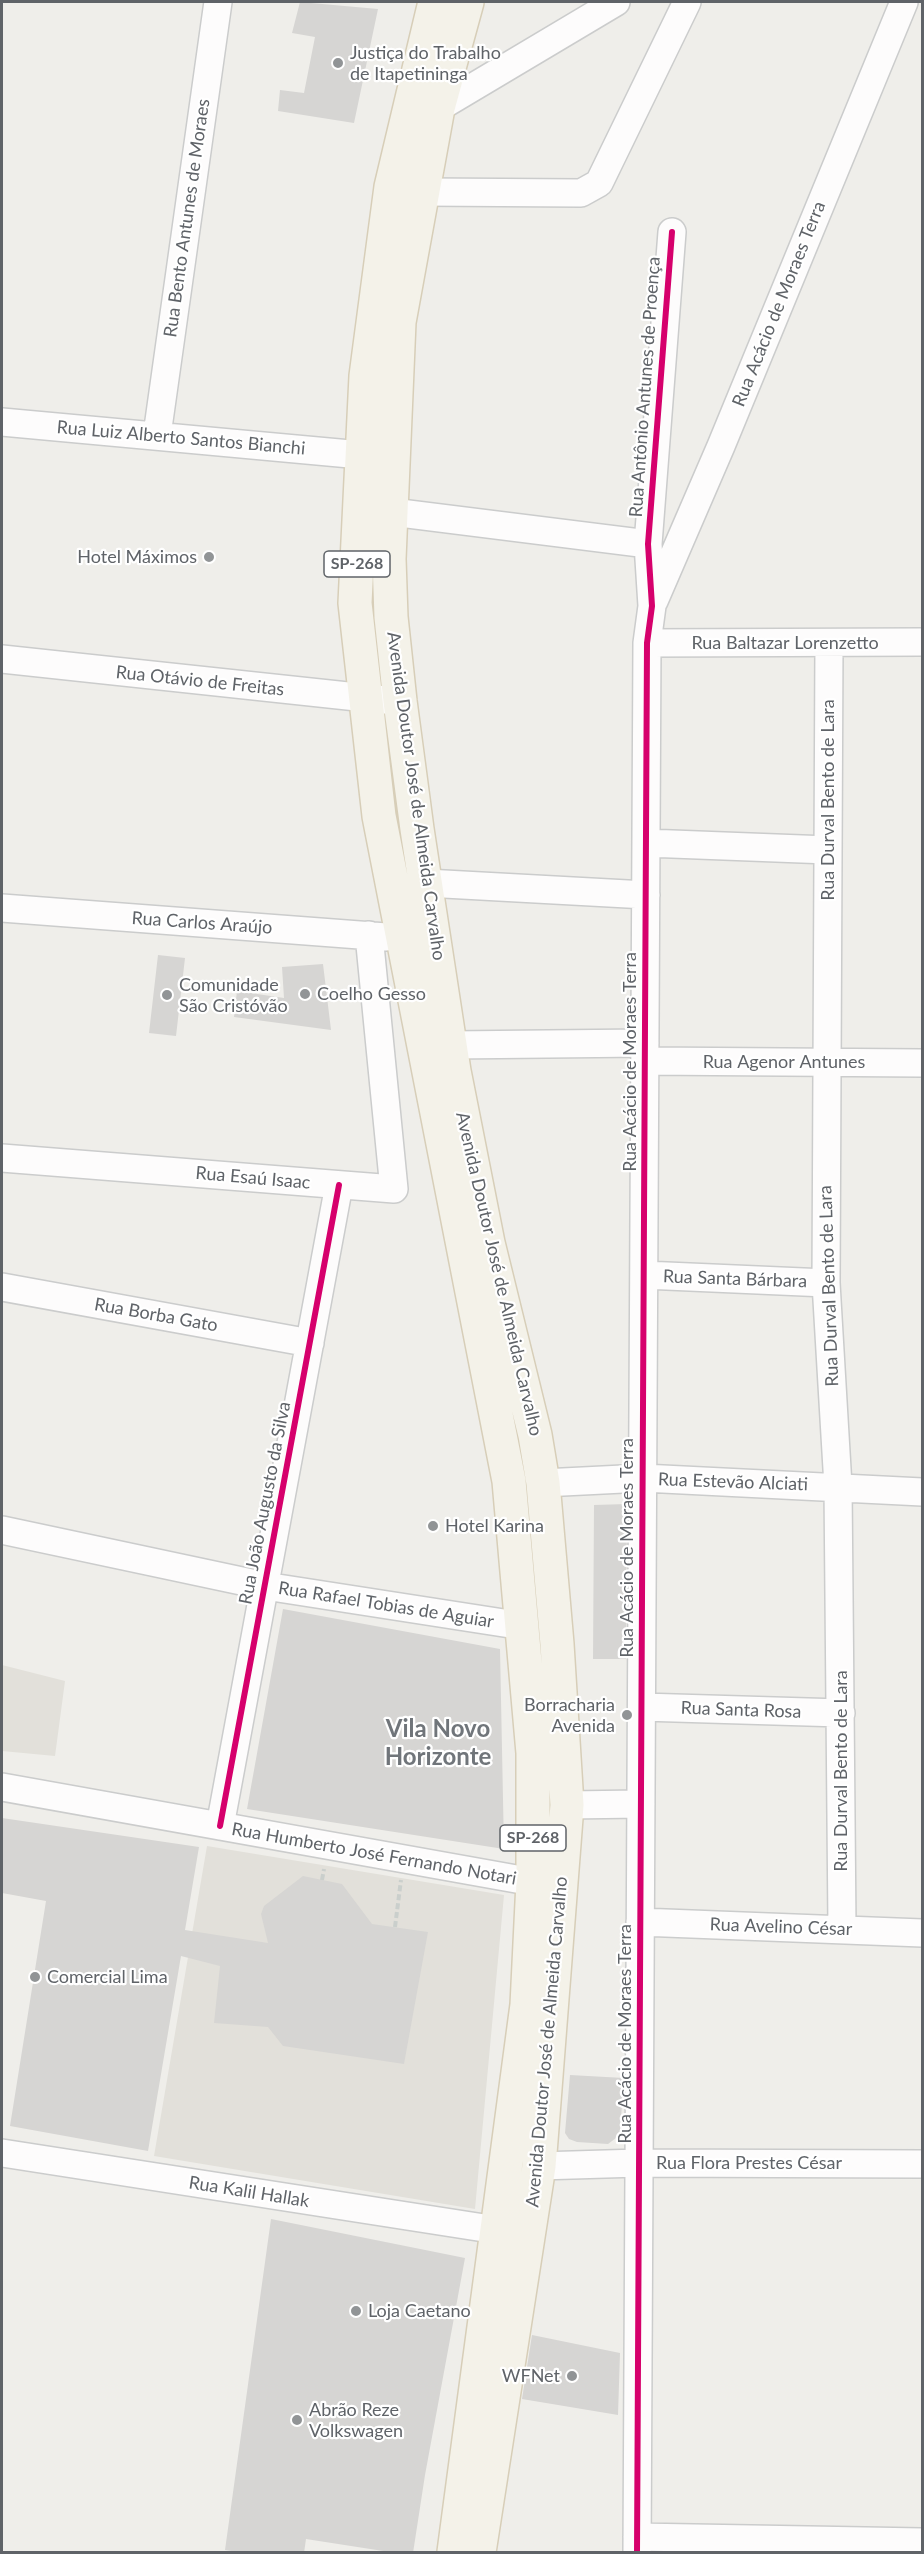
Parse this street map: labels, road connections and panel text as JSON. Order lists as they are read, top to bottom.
{
  "streets": {
    "main road": ["SP-268", "Avenida Doutor José de Almeida Carvalho"],
    "street": [
      "Rua Bento Antunes de Moraes",
      "Rua Acácio de Moraes Terra",
      "Rua Antônio Antunes de Proença",
      "Rua Luiz Alberto Santos Bianchi",
      "Rua Baltazar Lorenzetto",
      "Rua Otávio de Freitas",
      "Rua Durval Bento de Lara",
      "Rua Carlos Araújo",
      "Rua Agenor Antunes",
      "Rua Esaú Isaac",
      "Rua Santa Bárbara",
      "Rua Borba Gato",
      "Rua Estevão Alciati",
      "Rua João Augusto da Silva",
      "Rua Rafael Tobias de Aguiar",
      "Rua Santa Rosa",
      "Rua Humberto José Fernando Notari",
      "Rua Avelino César",
      "Rua Flora Prestes César",
      "Rua Kalil Hallak"
    ]
  },
  "crossings": [
    ["Rua Bento Antunes de Moraes", "Rua Luiz Alberto Santos Bianchi"],
    ["Rua Acácio de Moraes Terra", "Rua Antônio Antunes de Proença"],
    ["Rua Acácio de Moraes Terra", "Rua Baltazar Lorenzetto"],
    ["Rua Acácio de Moraes Terra", "Rua Agenor Antunes"],
    ["Rua Acácio de Moraes Terra", "Rua Santa Bárbara"],
    ["Rua Acácio de Moraes Terra", "Rua Estevão Alciati"],
    ["Rua Acácio de Moraes Terra", "Rua Santa Rosa"],
    ["Rua Acácio de Moraes Terra", "Rua Avelino César"],
    ["Rua Acácio de Moraes Terra", "Rua Flora Prestes César"],
    ["Rua Luiz Alberto Santos Bianchi", "Avenida Doutor José de Almeida Carvalho"],
    ["Rua Baltazar Lorenzetto", "Rua Durval Bento de Lara"],
    ["Rua Otávio de Freitas", "Avenida Doutor José de Almeida Carvalho"],
    ["Avenida Doutor José de Almeida Carvalho", "Rua Carlos Araújo"],
    ["Avenida Doutor José de Almeida Carvalho", "Rua Agenor Antunes"],
    ["Avenida Doutor José de Almeida Carvalho", "Rua Estevão Alciati"],
    ["Avenida Doutor José de Almeida Carvalho", "Rua Rafael Tobias de Aguiar"],
    ["Avenida Doutor José de Almeida Carvalho", "Rua Humberto José Fernando Notari"],
    ["Avenida Doutor José de Almeida Carvalho", "Rua Flora Prestes César"],
    ["Avenida Doutor José de Almeida Carvalho", "Rua Kalil Hallak"],
    ["Rua Durval Bento de Lara", "Rua Agenor Antunes"],
    ["Rua Durval Bento de Lara", "Rua Santa Bárbara"],
    ["Rua Durval Bento de Lara", "Rua Estevão Alciati"],
    ["Rua Durval Bento de Lara", "Rua Santa Rosa"],
    ["Rua Durval Bento de Lara", "Rua Avelino César"],
    ["Rua Carlos Araújo", "Rua Esaú Isaac"],
    ["Rua Esaú Isaac", "Rua João Augusto da Silva"],
    ["Rua Borba Gato", "Rua João Augusto da Silva"],
    ["Rua João Augusto da Silva", "Rua Rafael Tobias de Aguiar"],
    ["Rua João Augusto da Silva", "Rua Humberto José Fernando Notari"]
  ],
  "districts": ["Vila Novo Horizonte"],
  "places": [
    "Justiça do Trabalho de Itapetininga",
    "Hotel Máximos",
    "Coelho Gesso",
    "Comunidade São Cristóvão",
    "Hotel Karina",
    "Borracharia Avenida",
    "Comercial Lima",
    "Loja Caetano",
    "WFNet",
    "Abrão Reze Volkswagen"
  ]
}
